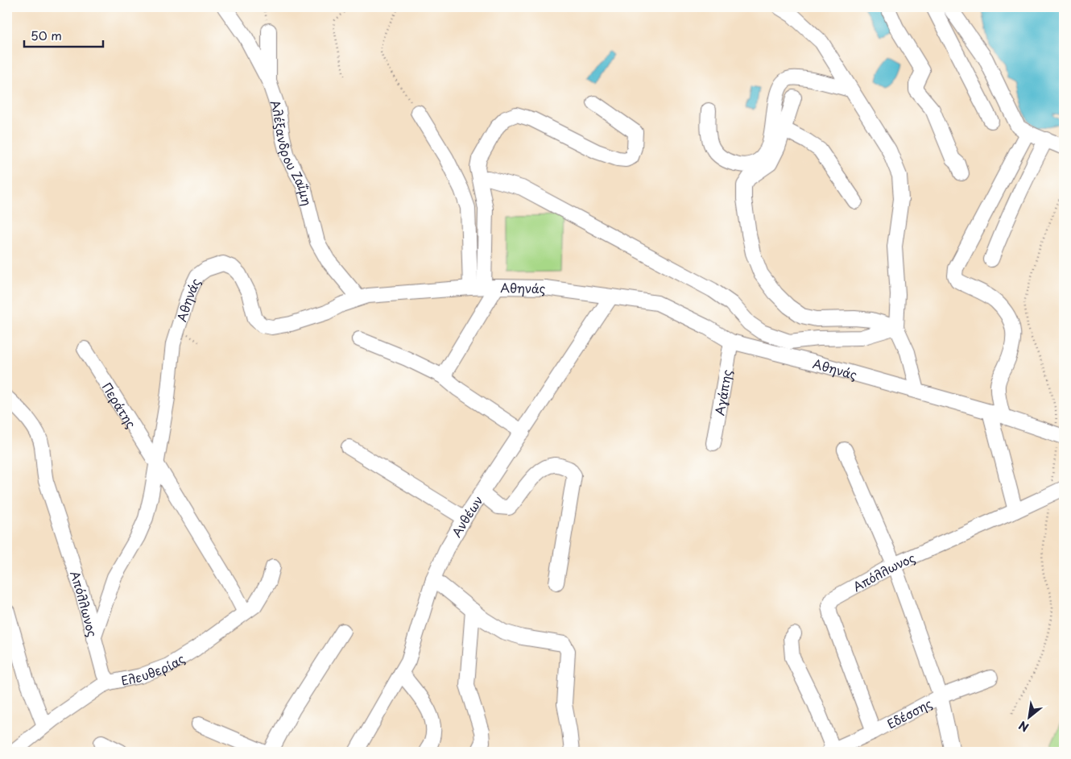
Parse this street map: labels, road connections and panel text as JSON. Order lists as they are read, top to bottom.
{
  "streets": {
    "street": [
      "Αλέξανδρου Ζαΐμη",
      "Αθηνάς",
      "Αγάπης",
      "Περάτης",
      "Ανθέων",
      "Απόλλωνος",
      "Ελευθερίας",
      "Εδέσσης"
    ]
  },
  "crossings": [
    ["Αλέξανδρου Ζαΐμη", "Αθηνάς"],
    ["Αθηνάς", "Αγάπης"],
    ["Αθηνάς", "Περάτης"],
    ["Αθηνάς", "Ανθέων"],
    ["Αθηνάς", "Απόλλωνος"],
    ["Περάτης", "Απόλλωνος"],
    ["Περάτης", "Ελευθερίας"],
    ["Απόλλωνος", "Εδέσσης"]
  ],
  "scale_bar": "50 m",
  "north": "bottom left"
}
